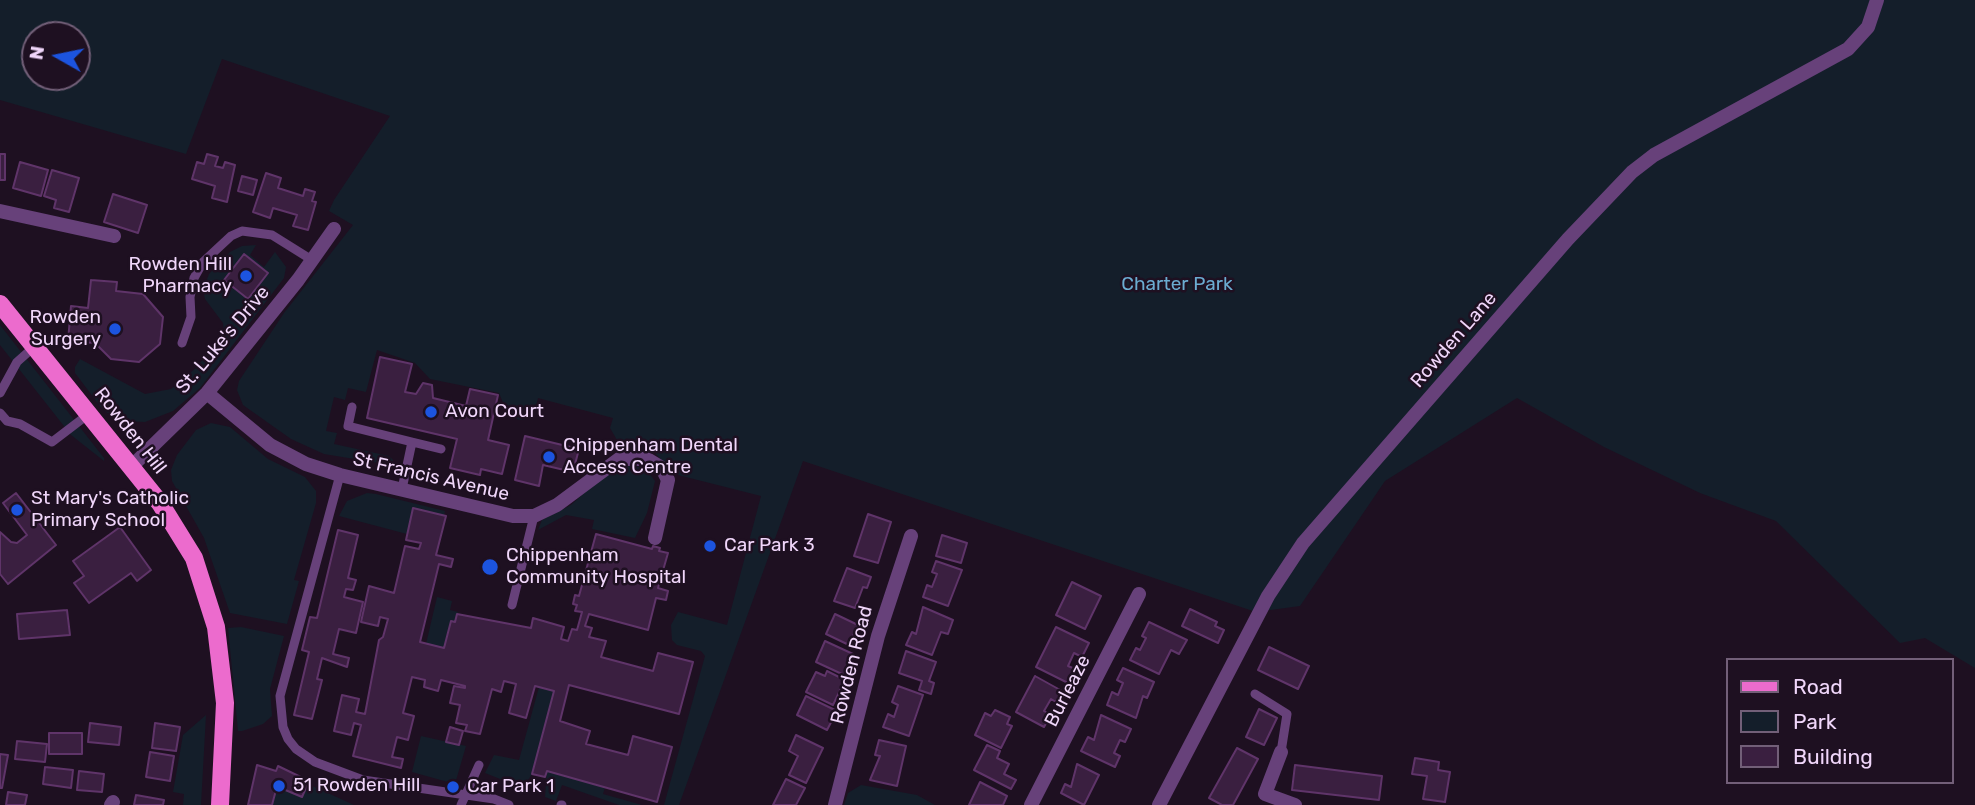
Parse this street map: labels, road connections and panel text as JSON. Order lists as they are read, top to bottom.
{
  "streets": {
    "main road": ["Rowden Hill"],
    "street": [
      "St. Luke's Drive",
      "Rowden Lane",
      "St Francis Avenue",
      "Rowden Road",
      "Burleaze"
    ]
  },
  "crossings": [
    ["St. Luke's Drive", "Rowden Hill"],
    ["St. Luke's Drive", "St Francis Avenue"]
  ],
  "parks": ["Charter Park"],
  "places": [
    "Rowden Hill Pharmacy",
    "Rowden Surgery",
    "Avon Court",
    "Chippenham Dental Access Centre",
    "St Mary's Catholic Primary School",
    "Car Park 3",
    "Chippenham Community Hospital",
    "51 Rowden Hill",
    "Car Park 1"
  ],
  "legend": ["Road", "Park", "Building"],
  "north": "left"
}
